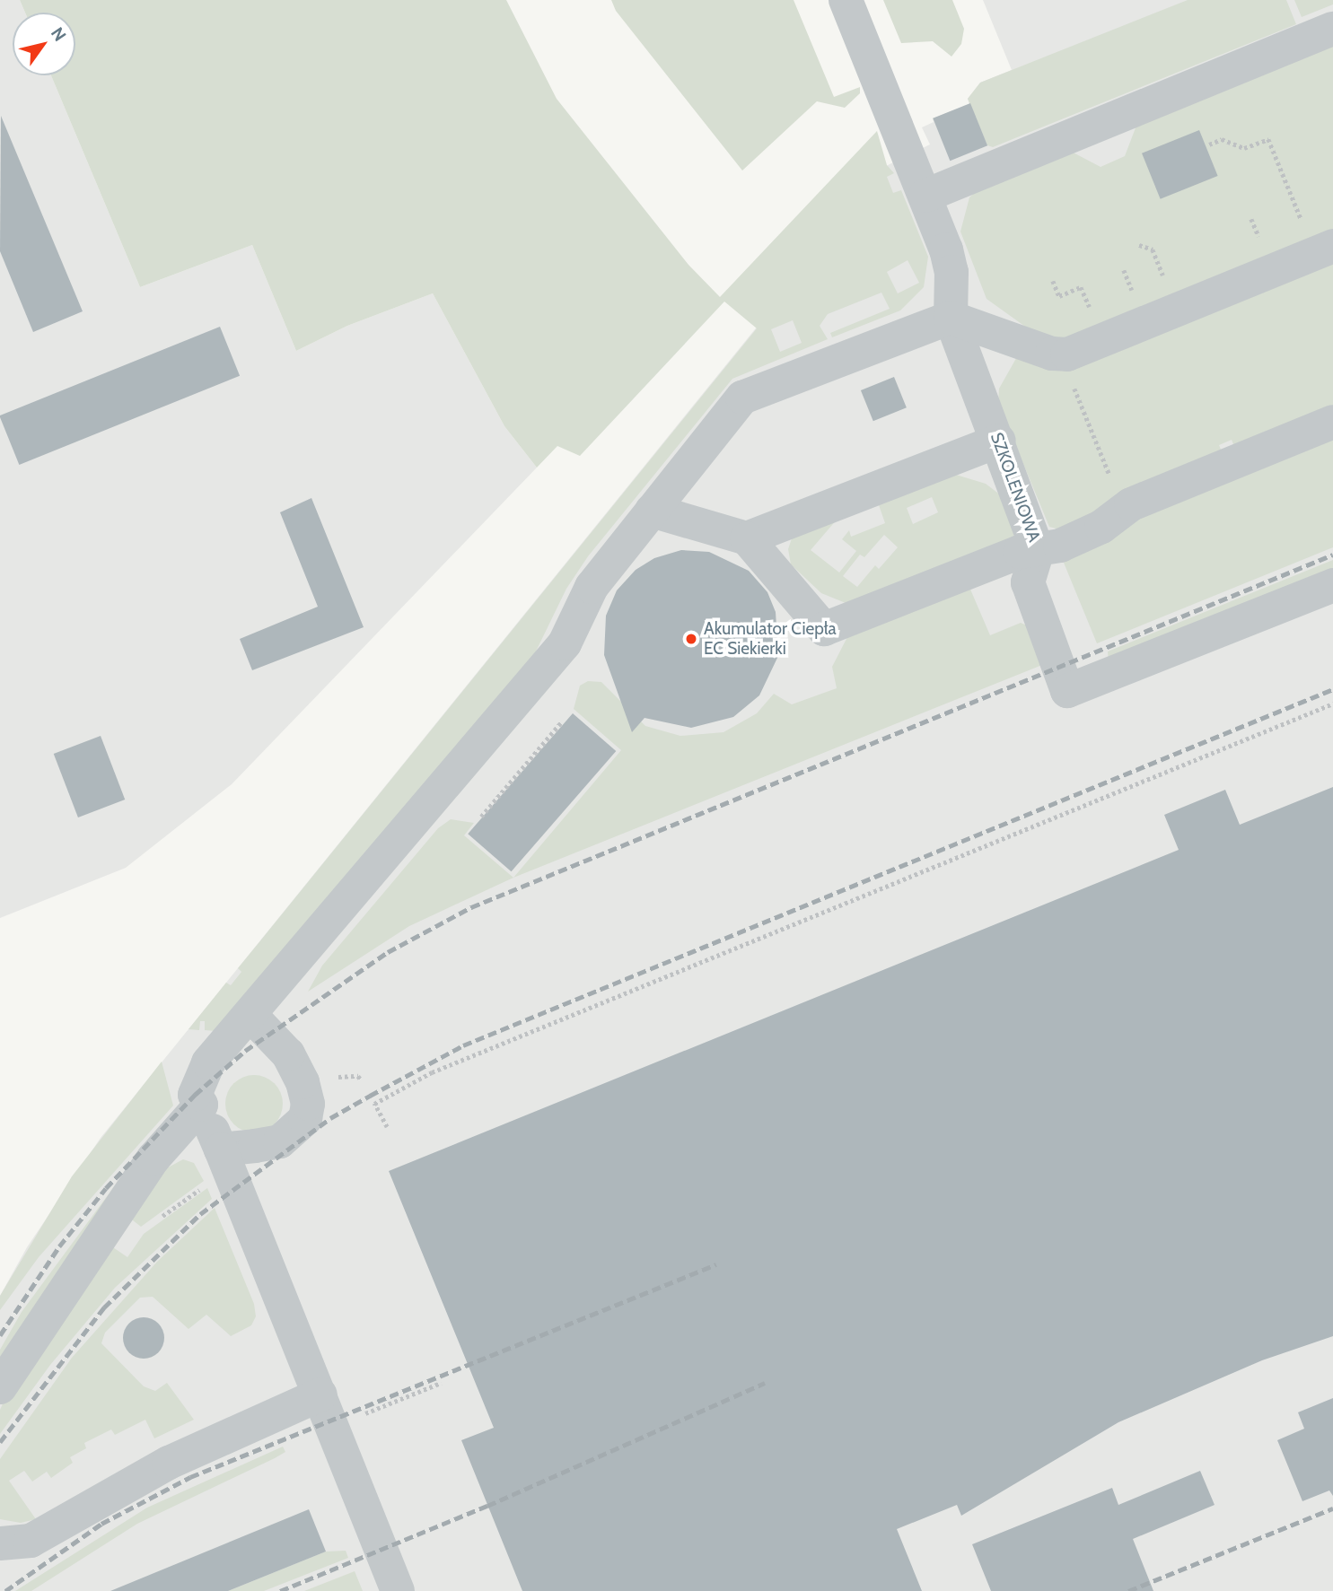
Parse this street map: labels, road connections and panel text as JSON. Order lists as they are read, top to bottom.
{
  "streets": {
    "lane": ["SZKOLENIOWA"]
  },
  "places": ["Akumulator Ciepła EC Siekierki"],
  "north": "top right"
}
